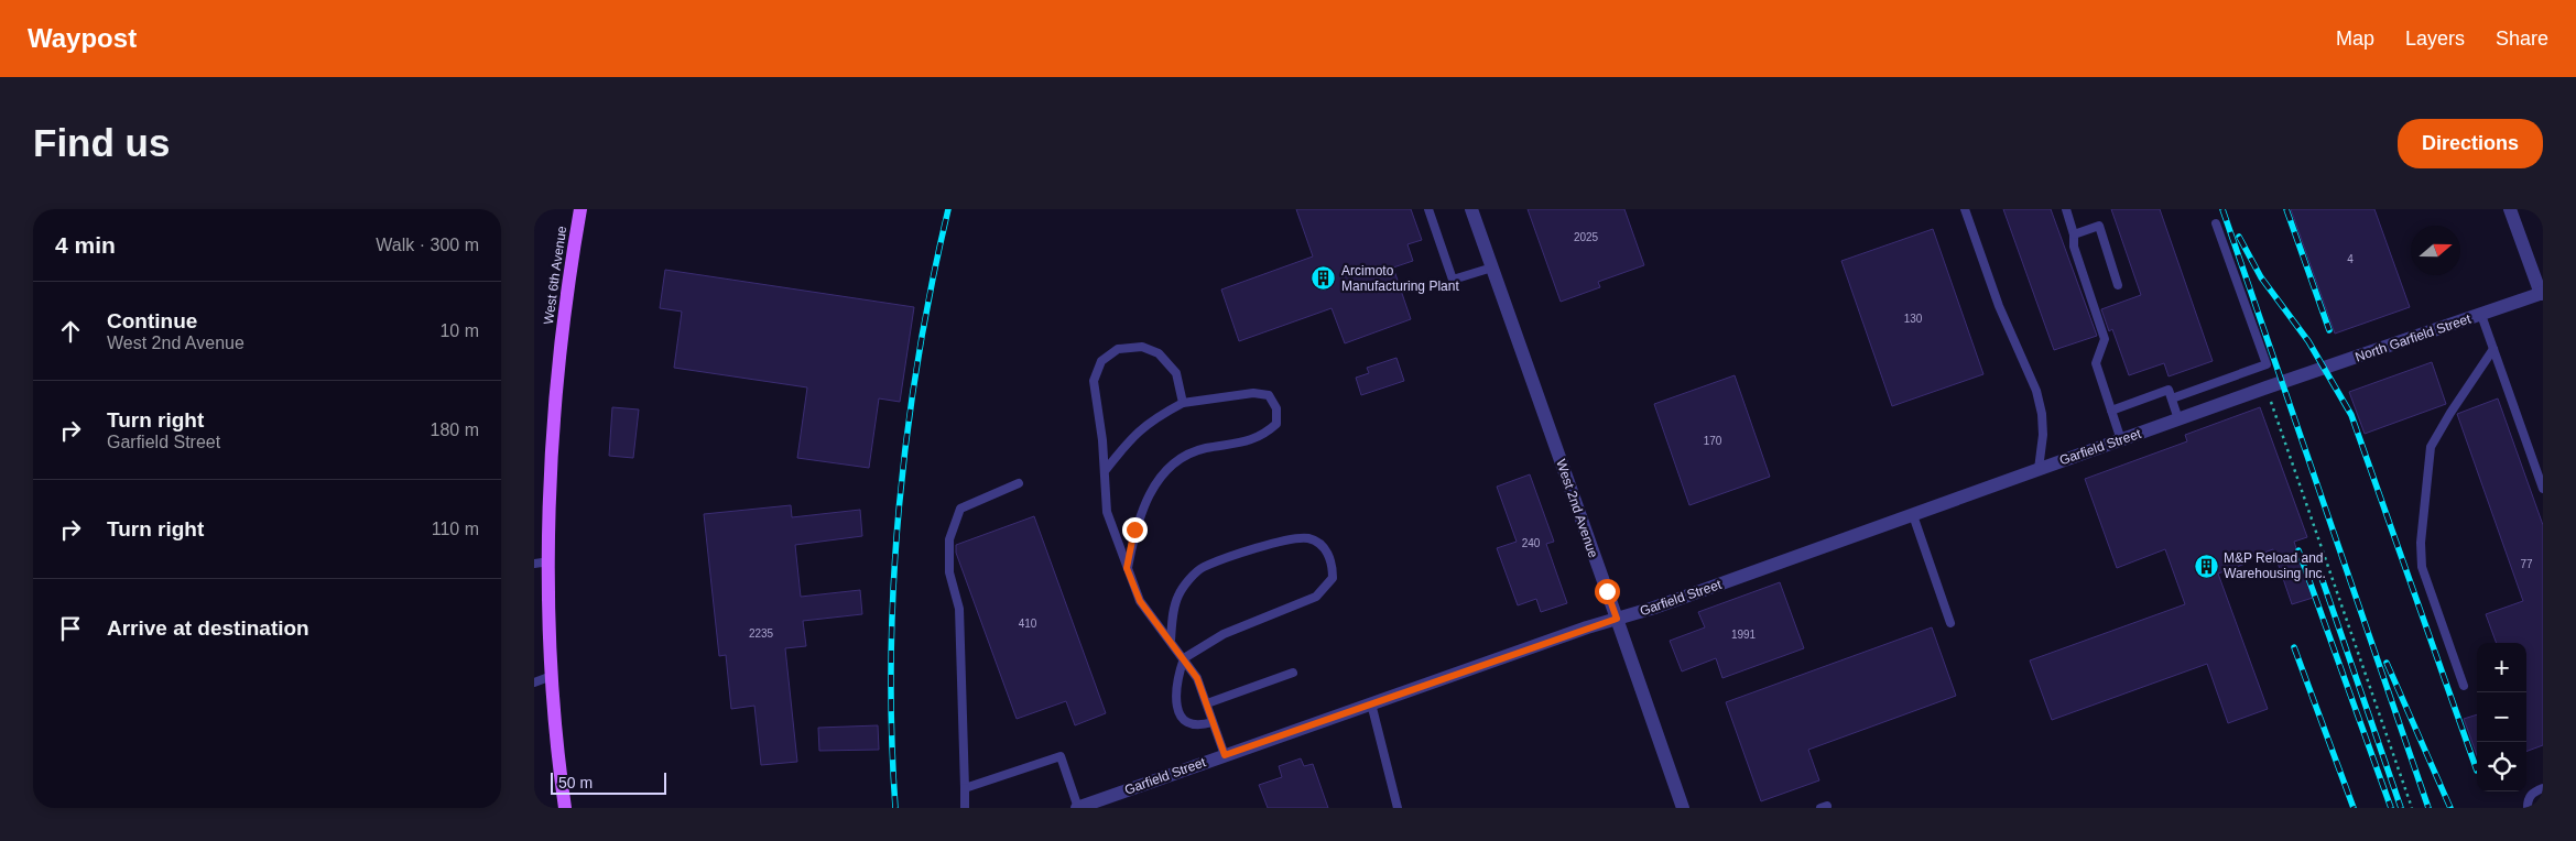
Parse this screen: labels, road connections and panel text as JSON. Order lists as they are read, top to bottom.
{
  "streets": {
    "main road": ["West 6th Avenue"],
    "street": ["North Garfield Street", "Garfield Street", "West 2nd Avenue"]
  },
  "crossings": [
    ["North Garfield Street", "Garfield Street"],
    ["Garfield Street", "West 2nd Avenue"]
  ],
  "places": {
    "building": ["Arcimoto Manufacturing Plant", "M&P Reload and Warehousing Inc."]
  },
  "house_numbers": [
    "2025",
    "4",
    "130",
    "170",
    "240",
    "77",
    "410",
    "2235",
    "1991"
  ],
  "scale_bar": "50 m",
  "north": "right",
  "page": {
    "header": "Waypost",
    "nav": ["Map", "Layers", "Share"],
    "buttons": "Directions",
    "title": "Find us",
    "heading": ["4 min", "Walk · 300 m"],
    "list": [
      ["Continue", "West 2nd Avenue", "10 m"],
      ["Turn right", "Garfield Street", "180 m"],
      ["Turn right", "110 m"],
      "Arrive at destination"
    ],
    "map_buttons": ["+", "−"],
    "scale": "50 m"
  }
}
